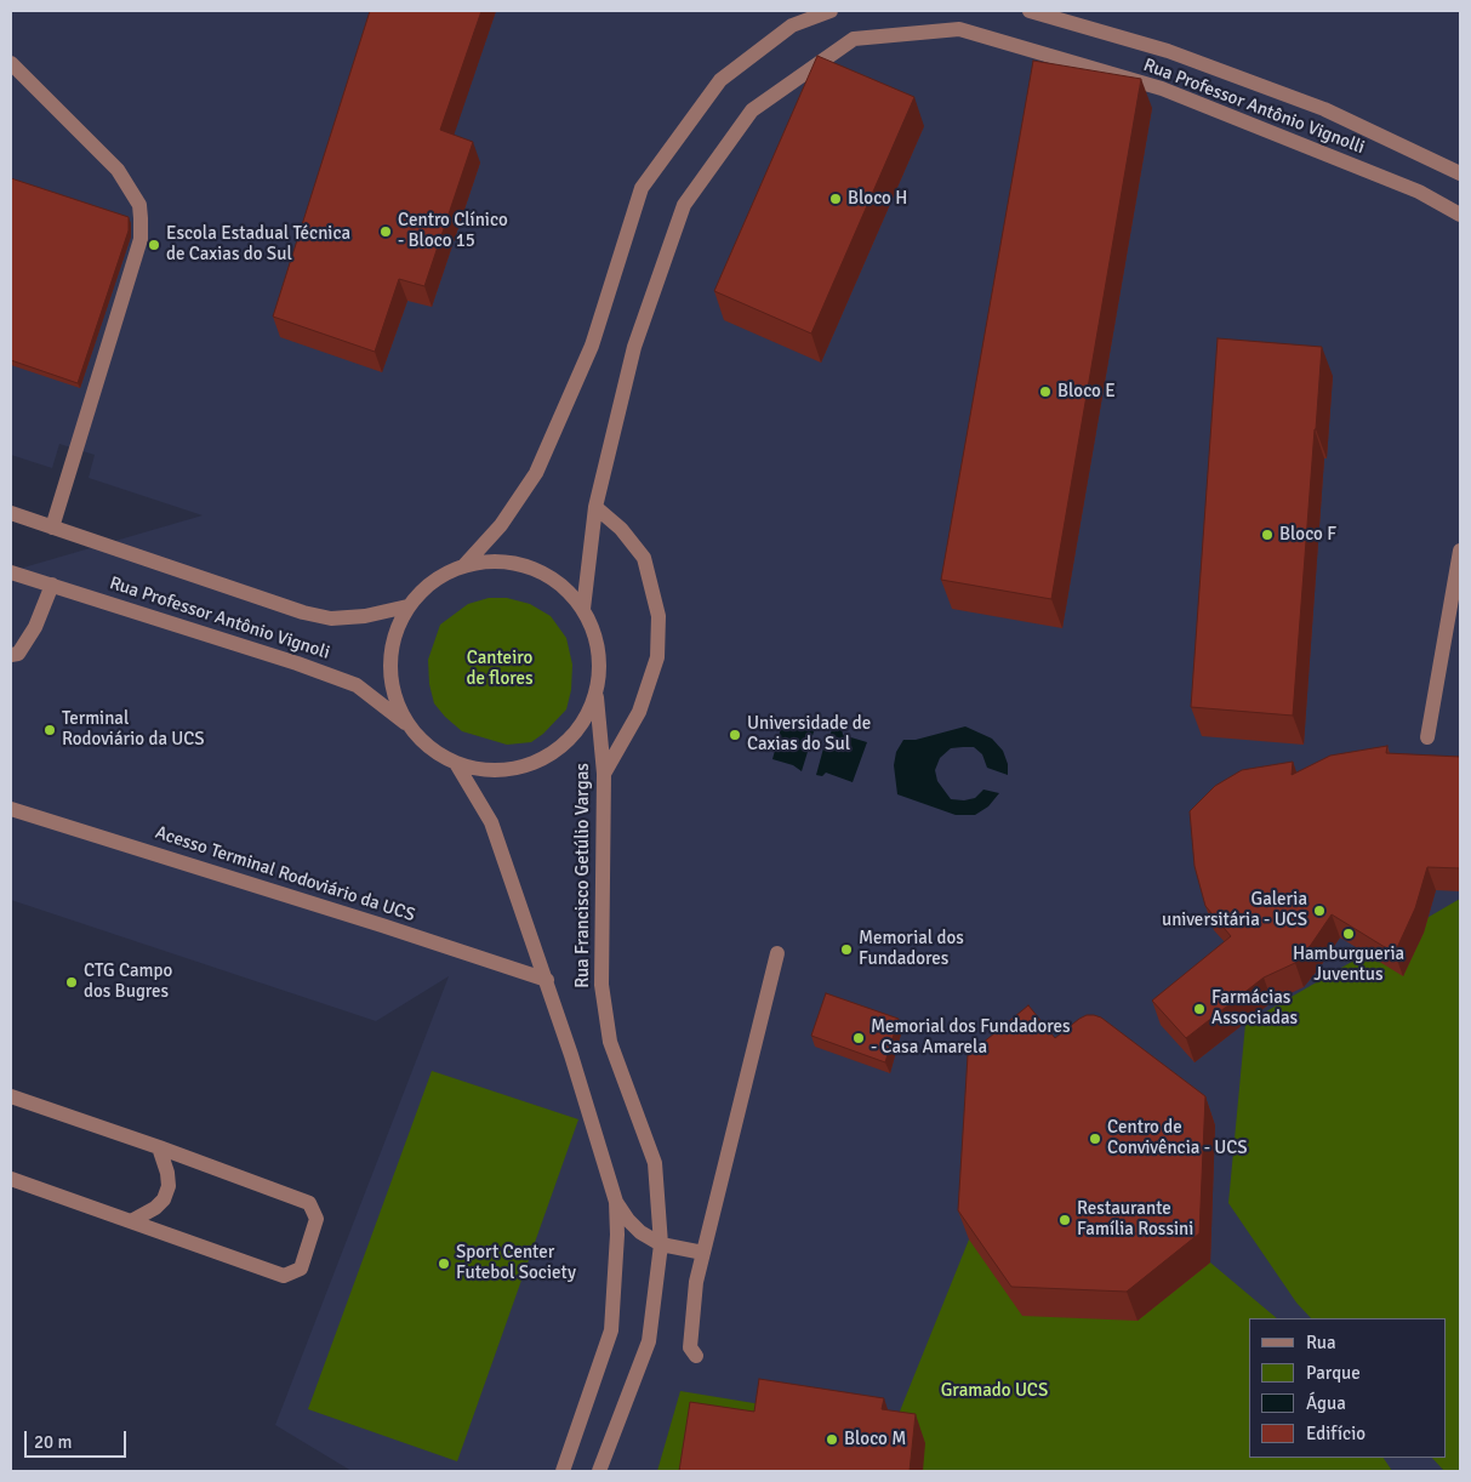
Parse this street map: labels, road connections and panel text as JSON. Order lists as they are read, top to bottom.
{
  "streets": {
    "street": [
      "Rua Professor Antônio Vignolli",
      "Rua Professor Antônio Vignoli",
      "Acesso Terminal Rodoviário da UCS",
      "Rua Francisco Getúlio Vargas"
    ]
  },
  "crossings": [
    ["Rua Professor Antônio Vignolli", "Rua Professor Antônio Vignoli"],
    ["Rua Professor Antônio Vignolli", "Rua Francisco Getúlio Vargas"],
    ["Rua Professor Antônio Vignoli", "Rua Francisco Getúlio Vargas"],
    ["Acesso Terminal Rodoviário da UCS", "Rua Francisco Getúlio Vargas"]
  ],
  "parks": ["Canteiro de flores", "Gramado UCS"],
  "places": [
    "Bloco H",
    "Centro Clínico - Bloco 15",
    "Escola Estadual Técnica de Caxias do Sul",
    "Bloco E",
    "Bloco F",
    "Terminal Rodoviário da UCS",
    "Universidade de Caxias do Sul",
    "Galeria universitária - UCS",
    "Hamburgueria Juventus",
    "Memorial dos Fundadores",
    "CTG Campo dos Bugres",
    "Farmácias Associadas",
    "Memorial dos Fundadores - Casa Amarela",
    "Centro de Convivência - UCS",
    "Restaurante Família Rossini",
    "Sport Center Futebol Society",
    "Bloco M"
  ],
  "legend": [
    "Rua",
    "Parque",
    "Água",
    "Edifício"
  ],
  "scale_bar": "20 m"
}
